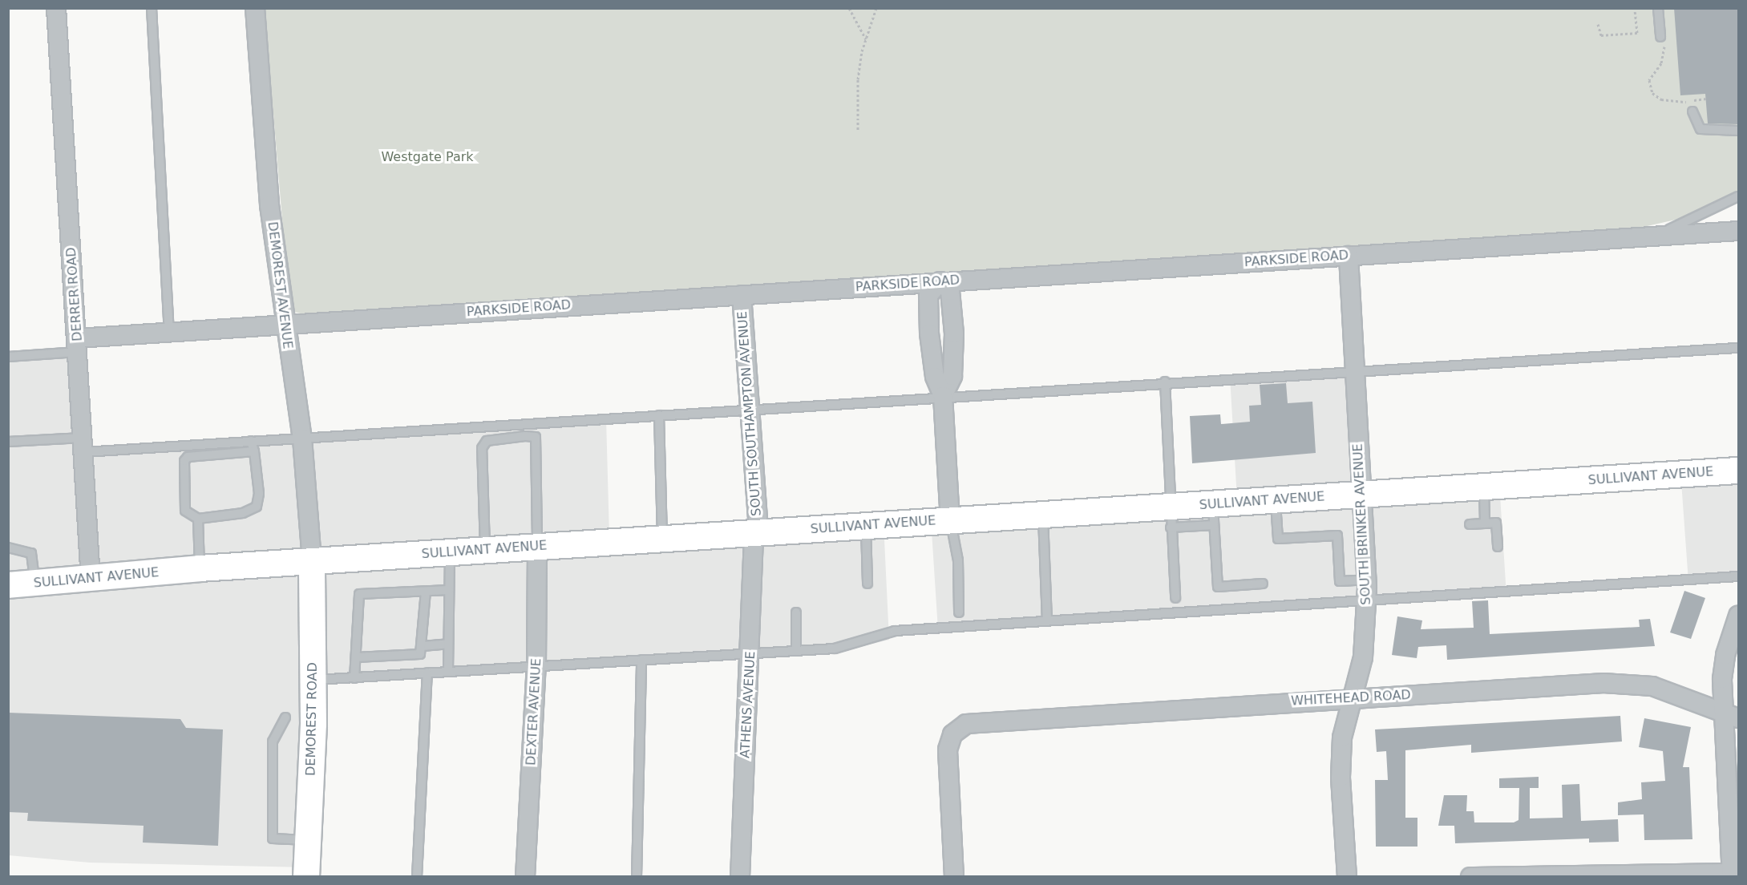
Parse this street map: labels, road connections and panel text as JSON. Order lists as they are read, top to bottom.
{
  "streets": {
    "main road": ["SULLIVANT AVENUE", "DEMOREST ROAD"],
    "street": [
      "PARKSIDE ROAD",
      "DEMOREST AVENUE",
      "DERRER ROAD",
      "SOUTH SOUTHAMPTON AVENUE",
      "SOUTH BRINKER AVENUE",
      "WHITEHEAD ROAD",
      "ATHENS AVENUE",
      "DEXTER AVENUE"
    ]
  },
  "crossings": [
    ["PARKSIDE ROAD", "DEMOREST AVENUE"],
    ["PARKSIDE ROAD", "DERRER ROAD"],
    ["PARKSIDE ROAD", "SOUTH SOUTHAMPTON AVENUE"],
    ["PARKSIDE ROAD", "SOUTH BRINKER AVENUE"],
    ["DEMOREST AVENUE", "SULLIVANT AVENUE"],
    ["DEMOREST AVENUE", "DEMOREST ROAD"],
    ["DERRER ROAD", "SULLIVANT AVENUE"],
    ["SOUTH SOUTHAMPTON AVENUE", "SULLIVANT AVENUE"],
    ["SOUTH SOUTHAMPTON AVENUE", "ATHENS AVENUE"],
    ["SULLIVANT AVENUE", "SOUTH BRINKER AVENUE"],
    ["SULLIVANT AVENUE", "ATHENS AVENUE"],
    ["SULLIVANT AVENUE", "DEXTER AVENUE"],
    ["SULLIVANT AVENUE", "DEMOREST ROAD"],
    ["SOUTH BRINKER AVENUE", "WHITEHEAD ROAD"]
  ],
  "parks": ["Westgate Park"]
}
